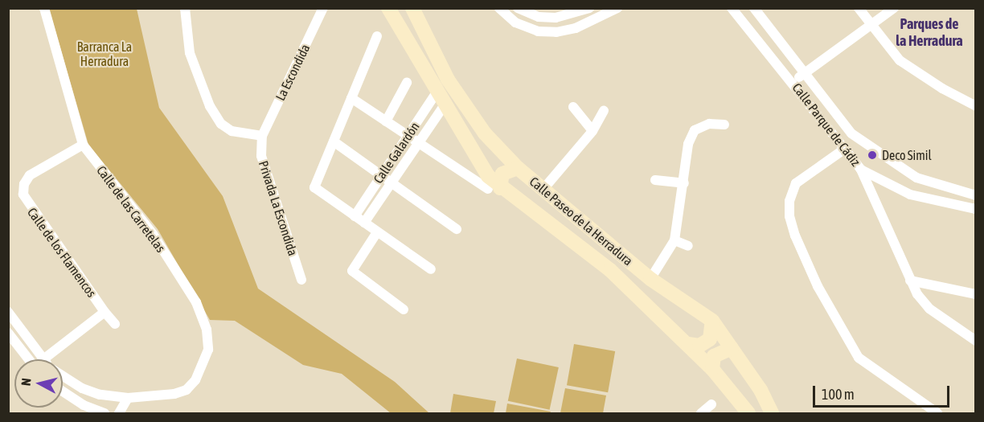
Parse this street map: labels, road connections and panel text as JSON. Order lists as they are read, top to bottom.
{
  "streets": {
    "main road": ["Calle Paseo de la Herradura"],
    "street": [
      "La Escondida",
      "Calle Parque de Cádiz",
      "Calle Galardón",
      "Privada La Escondida",
      "Calle de las Carretelas",
      "Calle de los Flamencos"
    ]
  },
  "crossings": [
    ["La Escondida", "Privada La Escondida"],
    ["Calle Galardón", "Calle Paseo de la Herradura"],
    ["Calle de las Carretelas", "Calle de los Flamencos"]
  ],
  "districts": ["Parques de la Herradura"],
  "parks": ["Barranca La Herradura"],
  "places": ["Deco Simil"],
  "scale_bar": "100 m",
  "north": "left"
}
